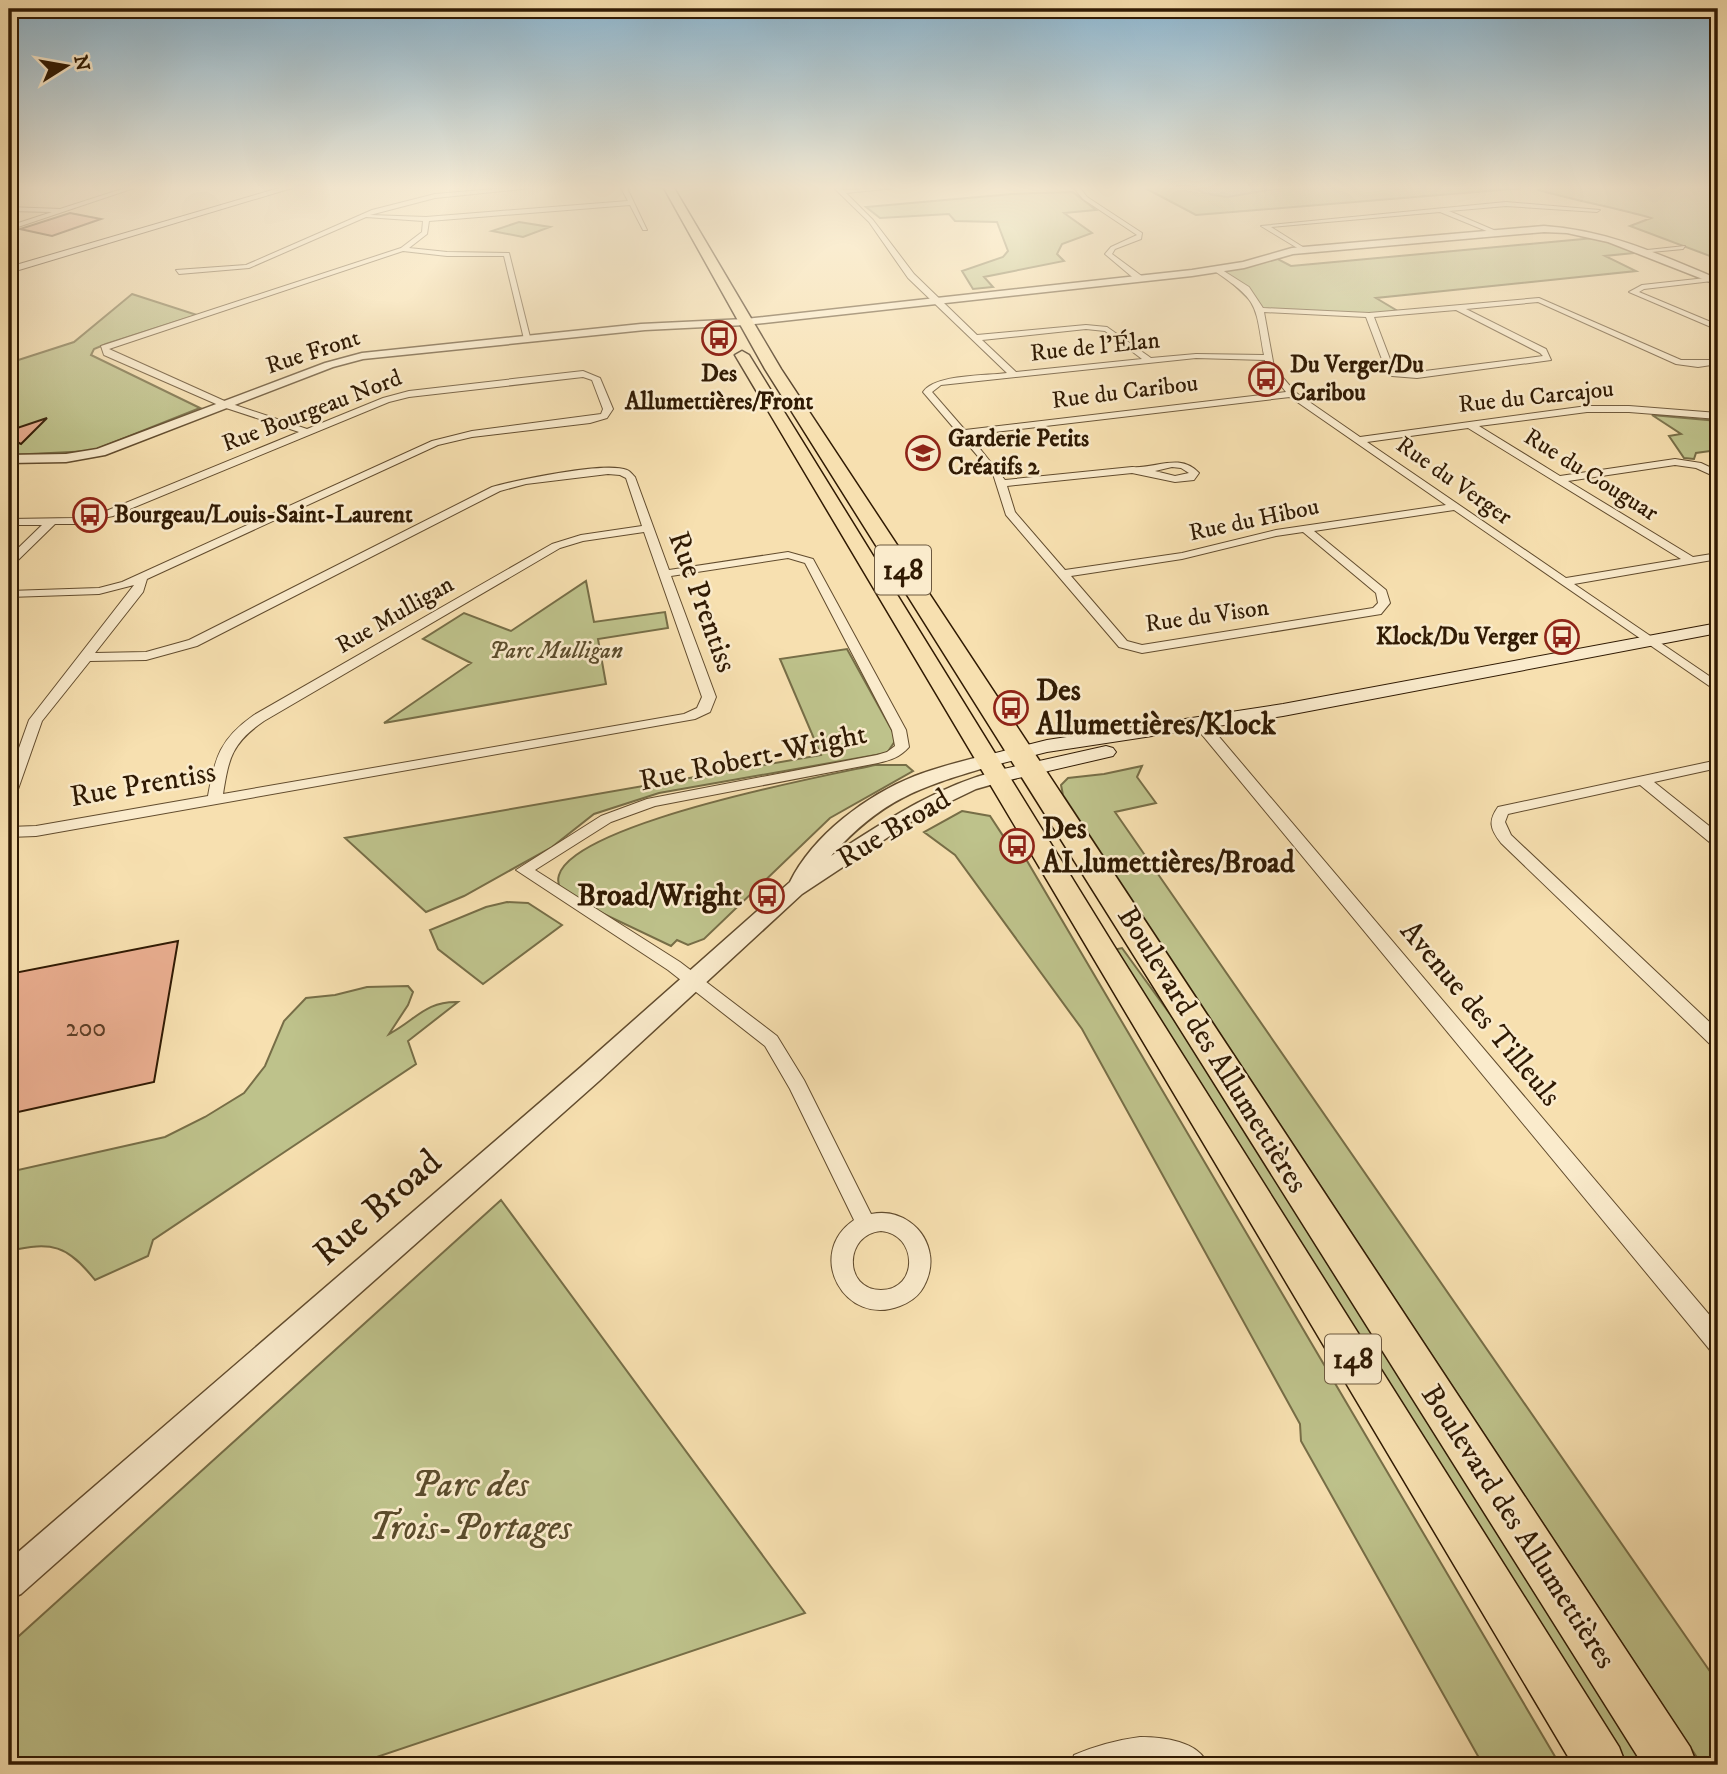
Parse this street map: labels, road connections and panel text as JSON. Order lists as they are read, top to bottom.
{
  "streets": {
    "highway": ["148", "Boulevard des Allumettières"],
    "street": [
      "Rue de l'Élan",
      "Rue Front",
      "Rue du Caribou",
      "Rue du Carcajou",
      "Rue Bourgeau Nord",
      "Rue du Couguar",
      "Rue du Verger",
      "Rue du Hibou",
      "Rue Prentiss",
      "Rue Mulligan",
      "Rue du Vison",
      "Rue Robert-Wright",
      "Rue Broad",
      "Avenue des Tilleuls"
    ]
  },
  "crossings": [
    ["Rue de l'Élan", "Rue du Verger"],
    ["Rue de l'Élan", "Rue du Vison"],
    ["Rue Front", "Boulevard des Allumettières"],
    ["Rue du Caribou", "Rue du Verger"],
    ["Rue du Caribou", "Rue du Vison"],
    ["Rue du Carcajou", "Rue du Couguar"],
    ["Rue du Carcajou", "Rue du Verger"],
    ["Rue du Verger", "Rue du Hibou"],
    ["Rue du Hibou", "Rue du Vison"],
    ["Rue Prentiss", "Rue Mulligan"],
    ["Rue Prentiss", "Rue Robert-Wright"],
    ["Rue Robert-Wright", "Rue Broad"],
    ["Rue Broad", "Boulevard des Allumettières"]
  ],
  "parks": ["Parc Mulligan", "Parc des Trois-Portages"],
  "places": {
    "bus stop": [
      "Des Allumettières/Front",
      "Du Verger/Du Caribou",
      "Bourgeau/Louis-Saint-Laurent",
      "Klock/Du Verger",
      "Des Allumettières/Klock",
      "Des ALlumettières/Broad",
      "Broad/Wright"
    ],
    "school or university": ["Garderie Petits Créatifs 2"]
  },
  "house_numbers": ["200"],
  "north": "right"
}
